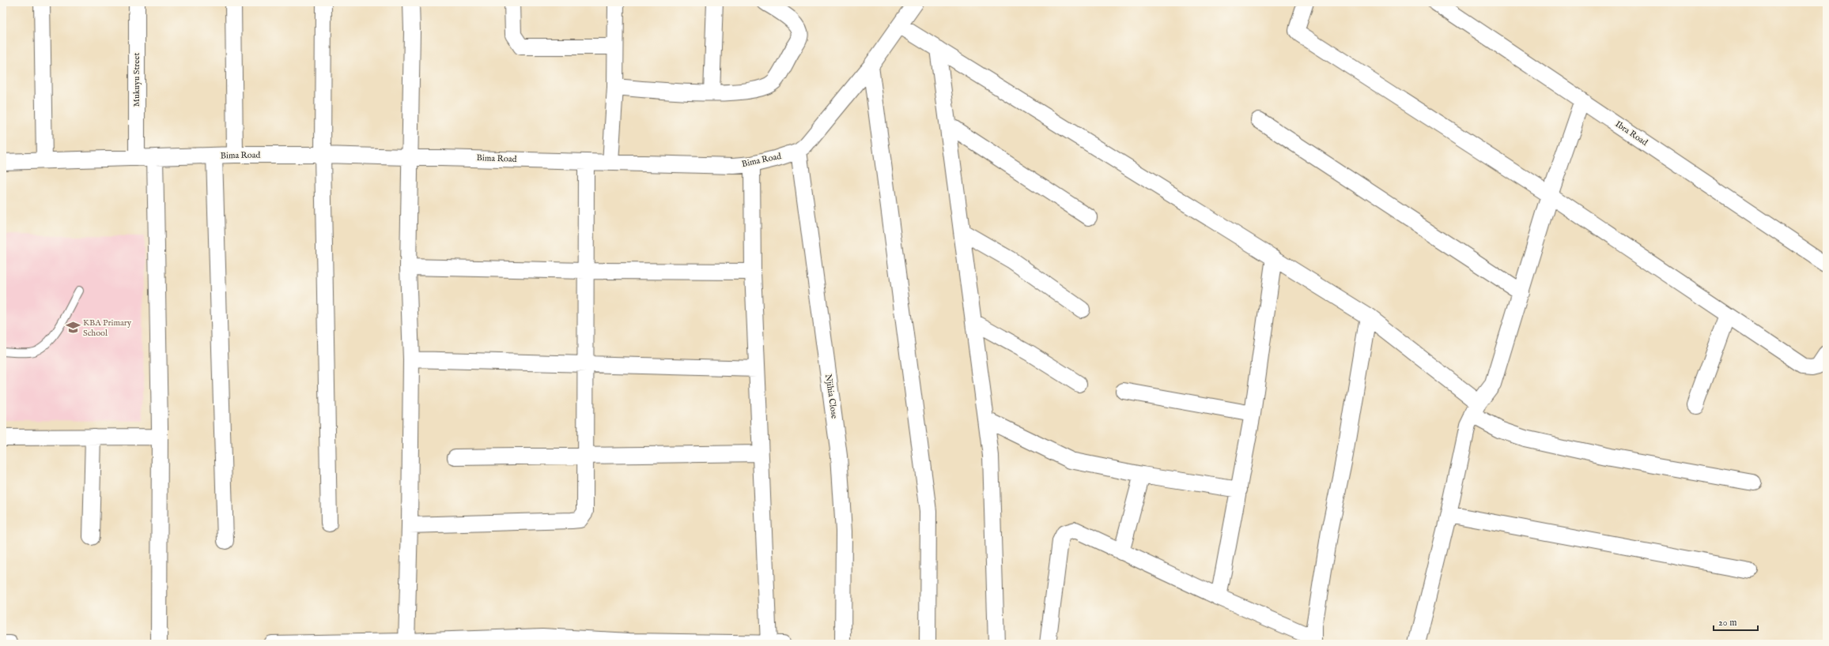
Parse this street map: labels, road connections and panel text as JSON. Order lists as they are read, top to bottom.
{
  "streets": {
    "street": [
      "Mukuyu Street",
      "Ibra Road",
      "Bima Road",
      "Njihia Close"
    ]
  },
  "crossings": [
    ["Mukuyu Street", "Bima Road"],
    ["Bima Road", "Njihia Close"]
  ],
  "places": {
    "school or university": ["KBA Primary School"]
  },
  "scale_bar": "20 m"
}
